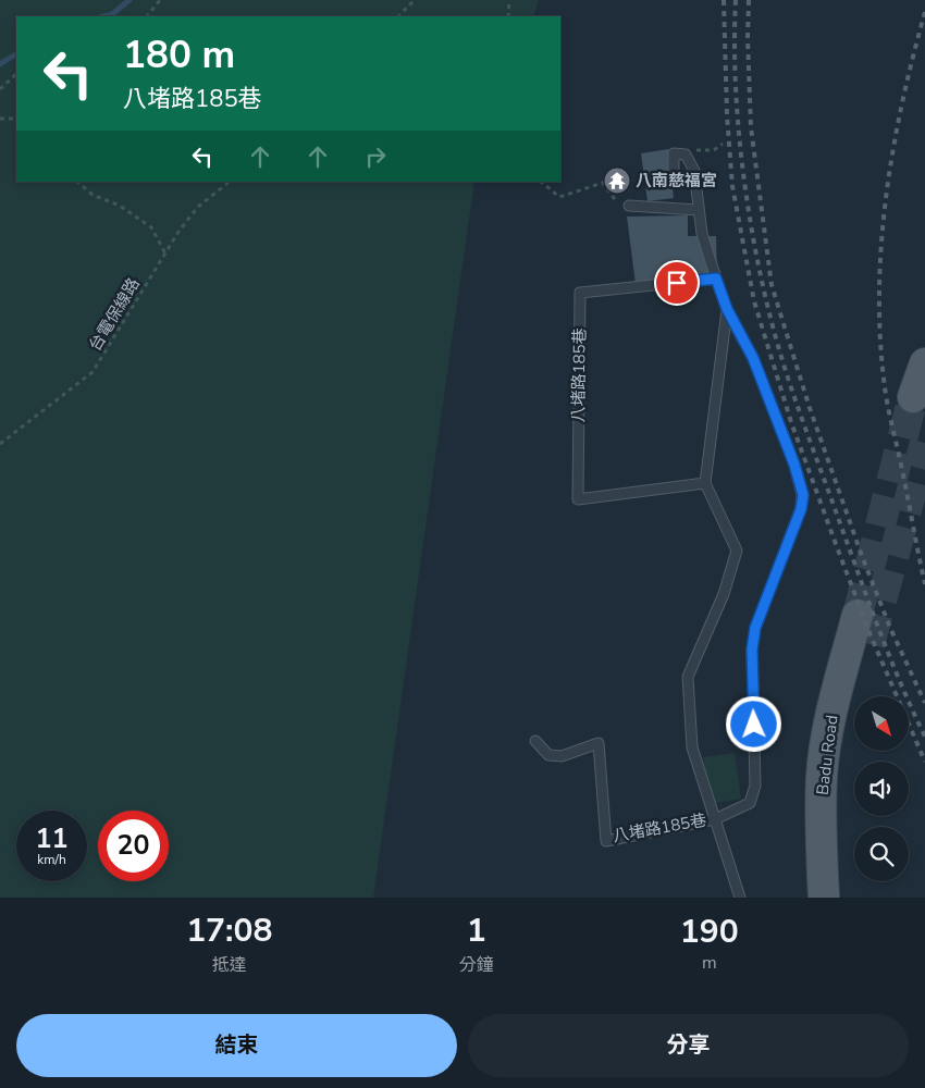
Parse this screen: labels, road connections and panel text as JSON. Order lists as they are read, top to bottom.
{
  "streets": {
    "main road": ["Badu Road"],
    "lane": ["八堵路185巷"],
    "path": ["台電保線路"]
  },
  "places": {
    "temple": ["八南慈福宮"]
  },
  "north": "bottom right",
  "page": {
    "turn": ["180 m", "八堵路185巷"],
    "speed": "11 km/h",
    "limit": "20",
    "eta": [
      "17:08",
      "抵達",
      "1",
      "分鐘",
      "190",
      "m"
    ],
    "buttons": ["結束", "分享"]
  }
}
